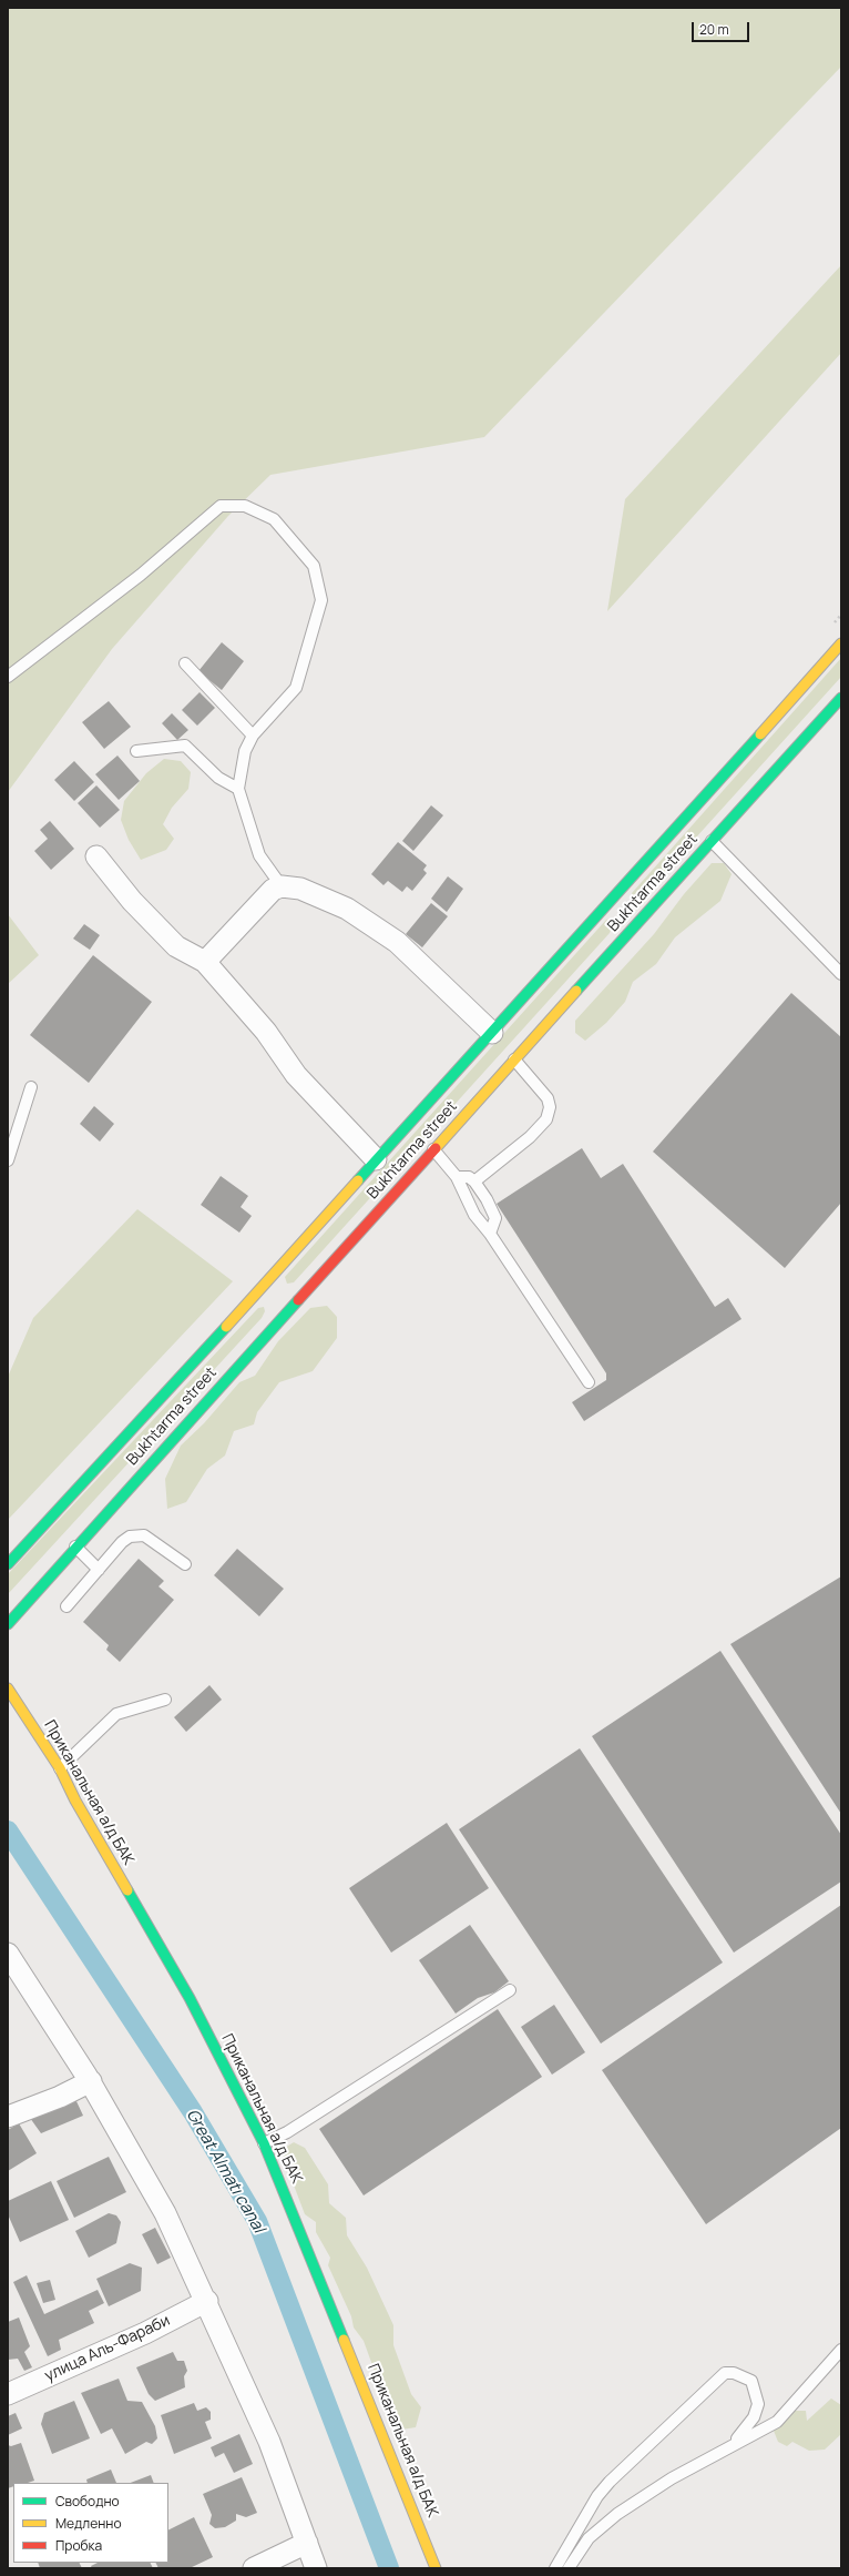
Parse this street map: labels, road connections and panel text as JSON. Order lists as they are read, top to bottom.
{
  "streets": {
    "main road": ["Bukhtarma street", "Приканальная а/д БАК"],
    "street": ["улица Аль-Фараби"]
  },
  "water": ["Great Almatı canal"],
  "legend": ["Свободно", "Медленно", "Пробка"],
  "scale_bar": "20 m"
}
